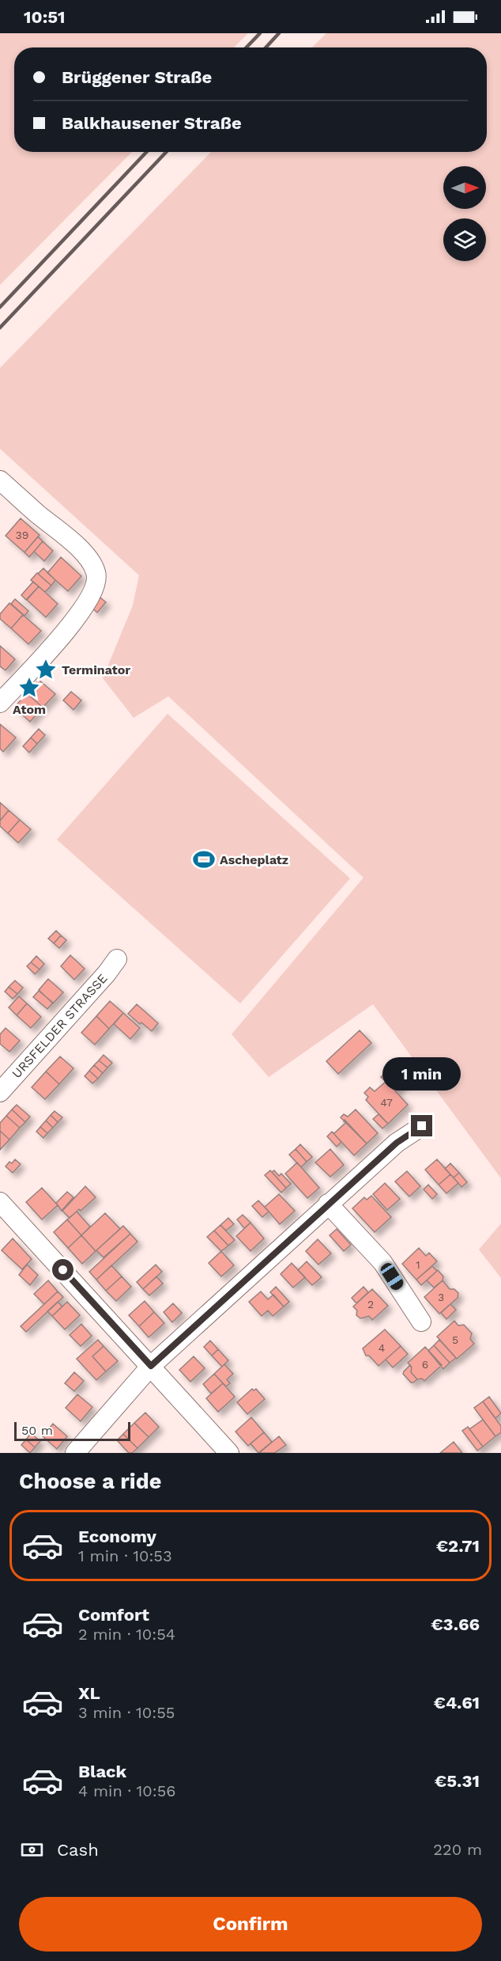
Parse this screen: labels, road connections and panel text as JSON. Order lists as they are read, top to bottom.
{
  "streets": {
    "street": ["URSFELDER STRASSE"]
  },
  "places": {
    "place": ["Terminator", "Atom"],
    "sports": ["Ascheplatz"]
  },
  "house_numbers": [
    "39",
    "47",
    "1",
    "3",
    "2",
    "5",
    "4",
    "6"
  ],
  "scale_bar": "50 m",
  "north": "right",
  "page": {
    "status": "10:51",
    "banner": ["Brüggener Straße", "Balkhausener Straße"],
    "bubble": "1 min",
    "scale": "50 m",
    "heading": "Choose a ride",
    "list": [
      {
        "name": "Economy",
        "note": "1 min · 10:53",
        "value": "€2.71"
      },
      {
        "name": "Comfort",
        "note": "2 min · 10:54",
        "value": "€3.66"
      },
      {
        "name": "XL",
        "note": "3 min · 10:55",
        "value": "€4.61"
      },
      {
        "name": "Black",
        "note": "4 min · 10:56",
        "value": "€5.31"
      }
    ],
    "pay": ["Cash", "220 m"],
    "buttons": "Confirm"
  }
}
